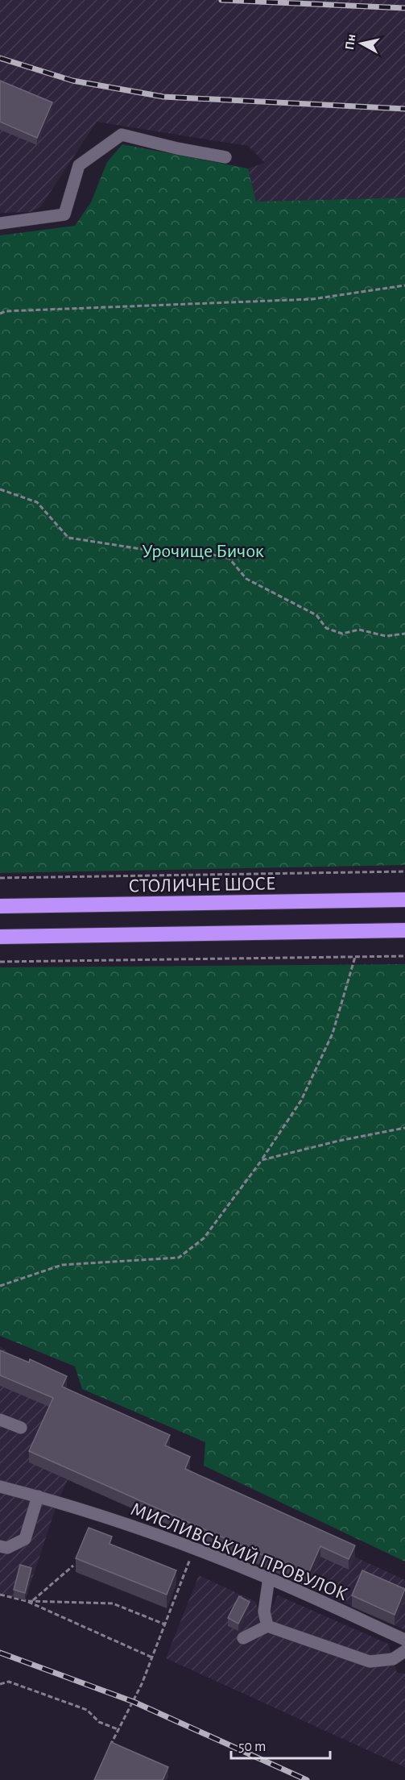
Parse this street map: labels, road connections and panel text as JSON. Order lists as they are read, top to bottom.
{
  "streets": {
    "highway": ["СТОЛИЧНЕ ШОСЕ"],
    "lane": ["МИСЛИВСЬКИЙ ПРОВУЛОК"]
  },
  "parks": ["Урочище Бичок"],
  "scale_bar": "50 m",
  "north": "left"
}
